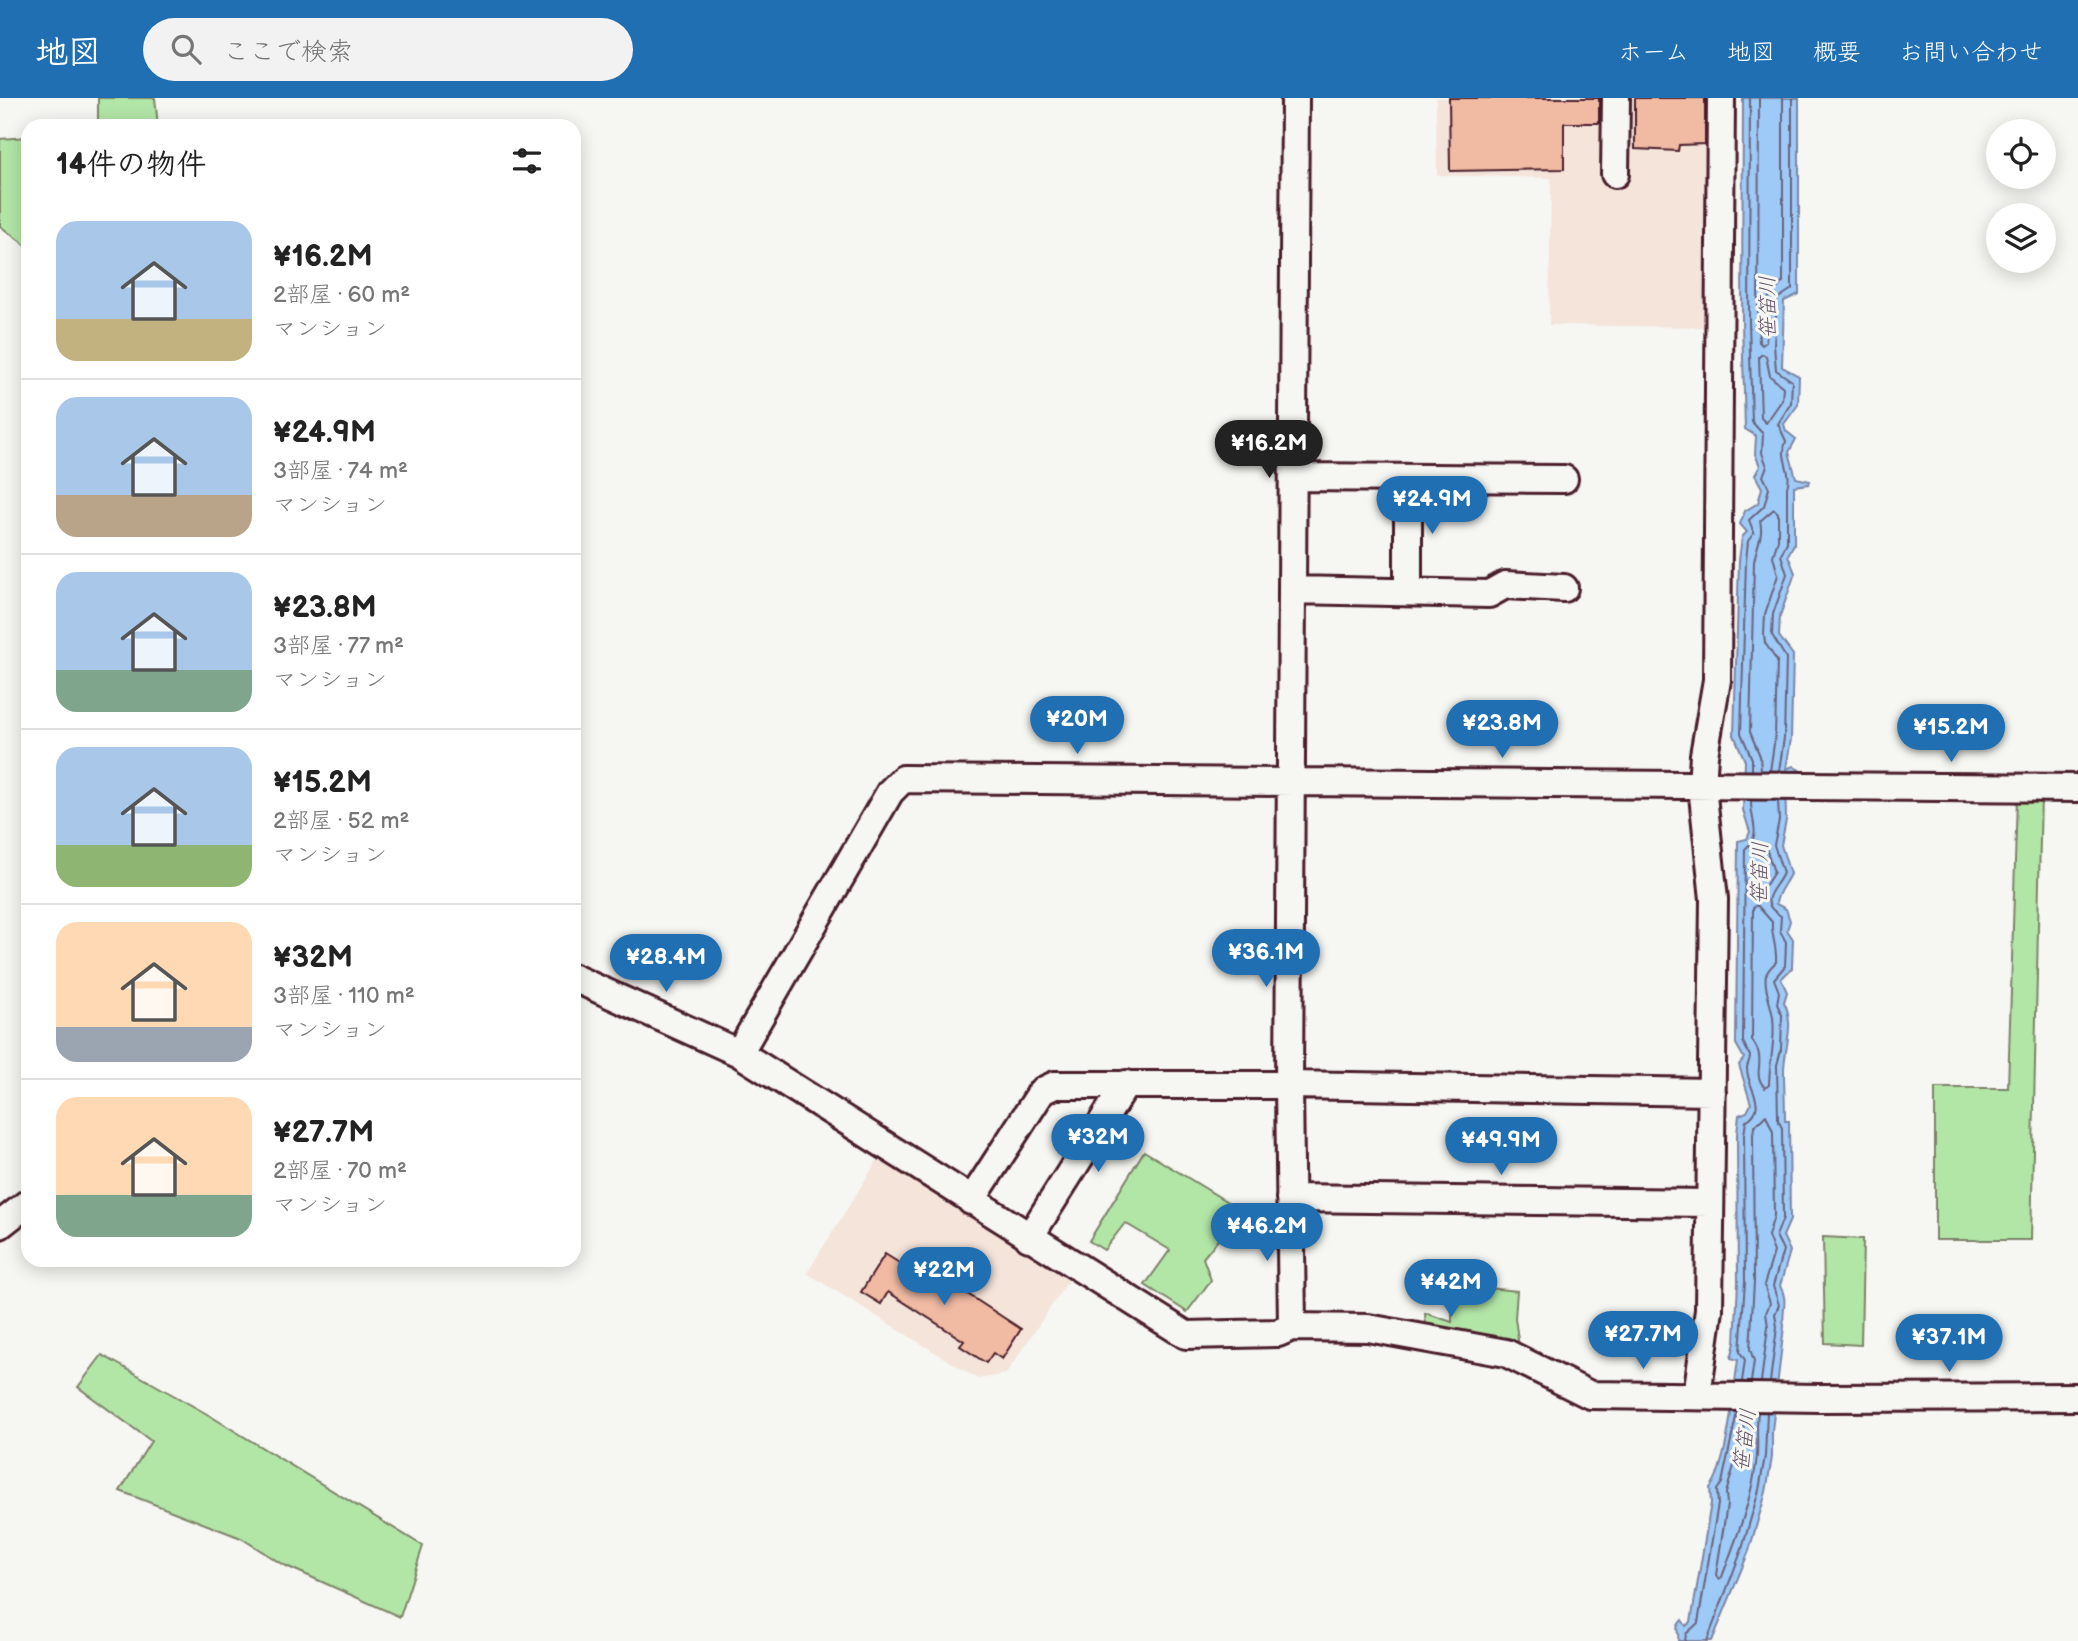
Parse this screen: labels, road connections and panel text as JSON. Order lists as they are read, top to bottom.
{
  "water": ["笹笛川"],
  "page": {
    "header": "地図",
    "search": "ここで検索",
    "nav": [
      "ホーム",
      "地図",
      "概要",
      "お問い合わせ"
    ],
    "heading": "14件の物件",
    "list": [
      {
        "name": "¥16.2M",
        "note": "2部屋 · 60 m² · マンション"
      },
      {
        "name": "¥24.9M",
        "note": "3部屋 · 74 m² · マンション"
      },
      {
        "name": "¥23.8M",
        "note": "3部屋 · 77 m² · マンション"
      },
      {
        "name": "¥15.2M",
        "note": "2部屋 · 52 m² · マンション"
      },
      {
        "name": "¥32M",
        "note": "3部屋 · 110 m² · マンション"
      },
      {
        "name": "¥27.7M",
        "note": "2部屋 · 70 m² · マンション"
      }
    ],
    "price": [
      "¥16.2M",
      "¥24.9M",
      "¥20M",
      "¥23.8M",
      "¥15.2M",
      "¥36.1M",
      "¥28.4M",
      "¥32M",
      "¥49.9M",
      "¥46.2M",
      "¥22M",
      "¥42M",
      "¥27.7M",
      "¥37.1M"
    ]
  }
}
